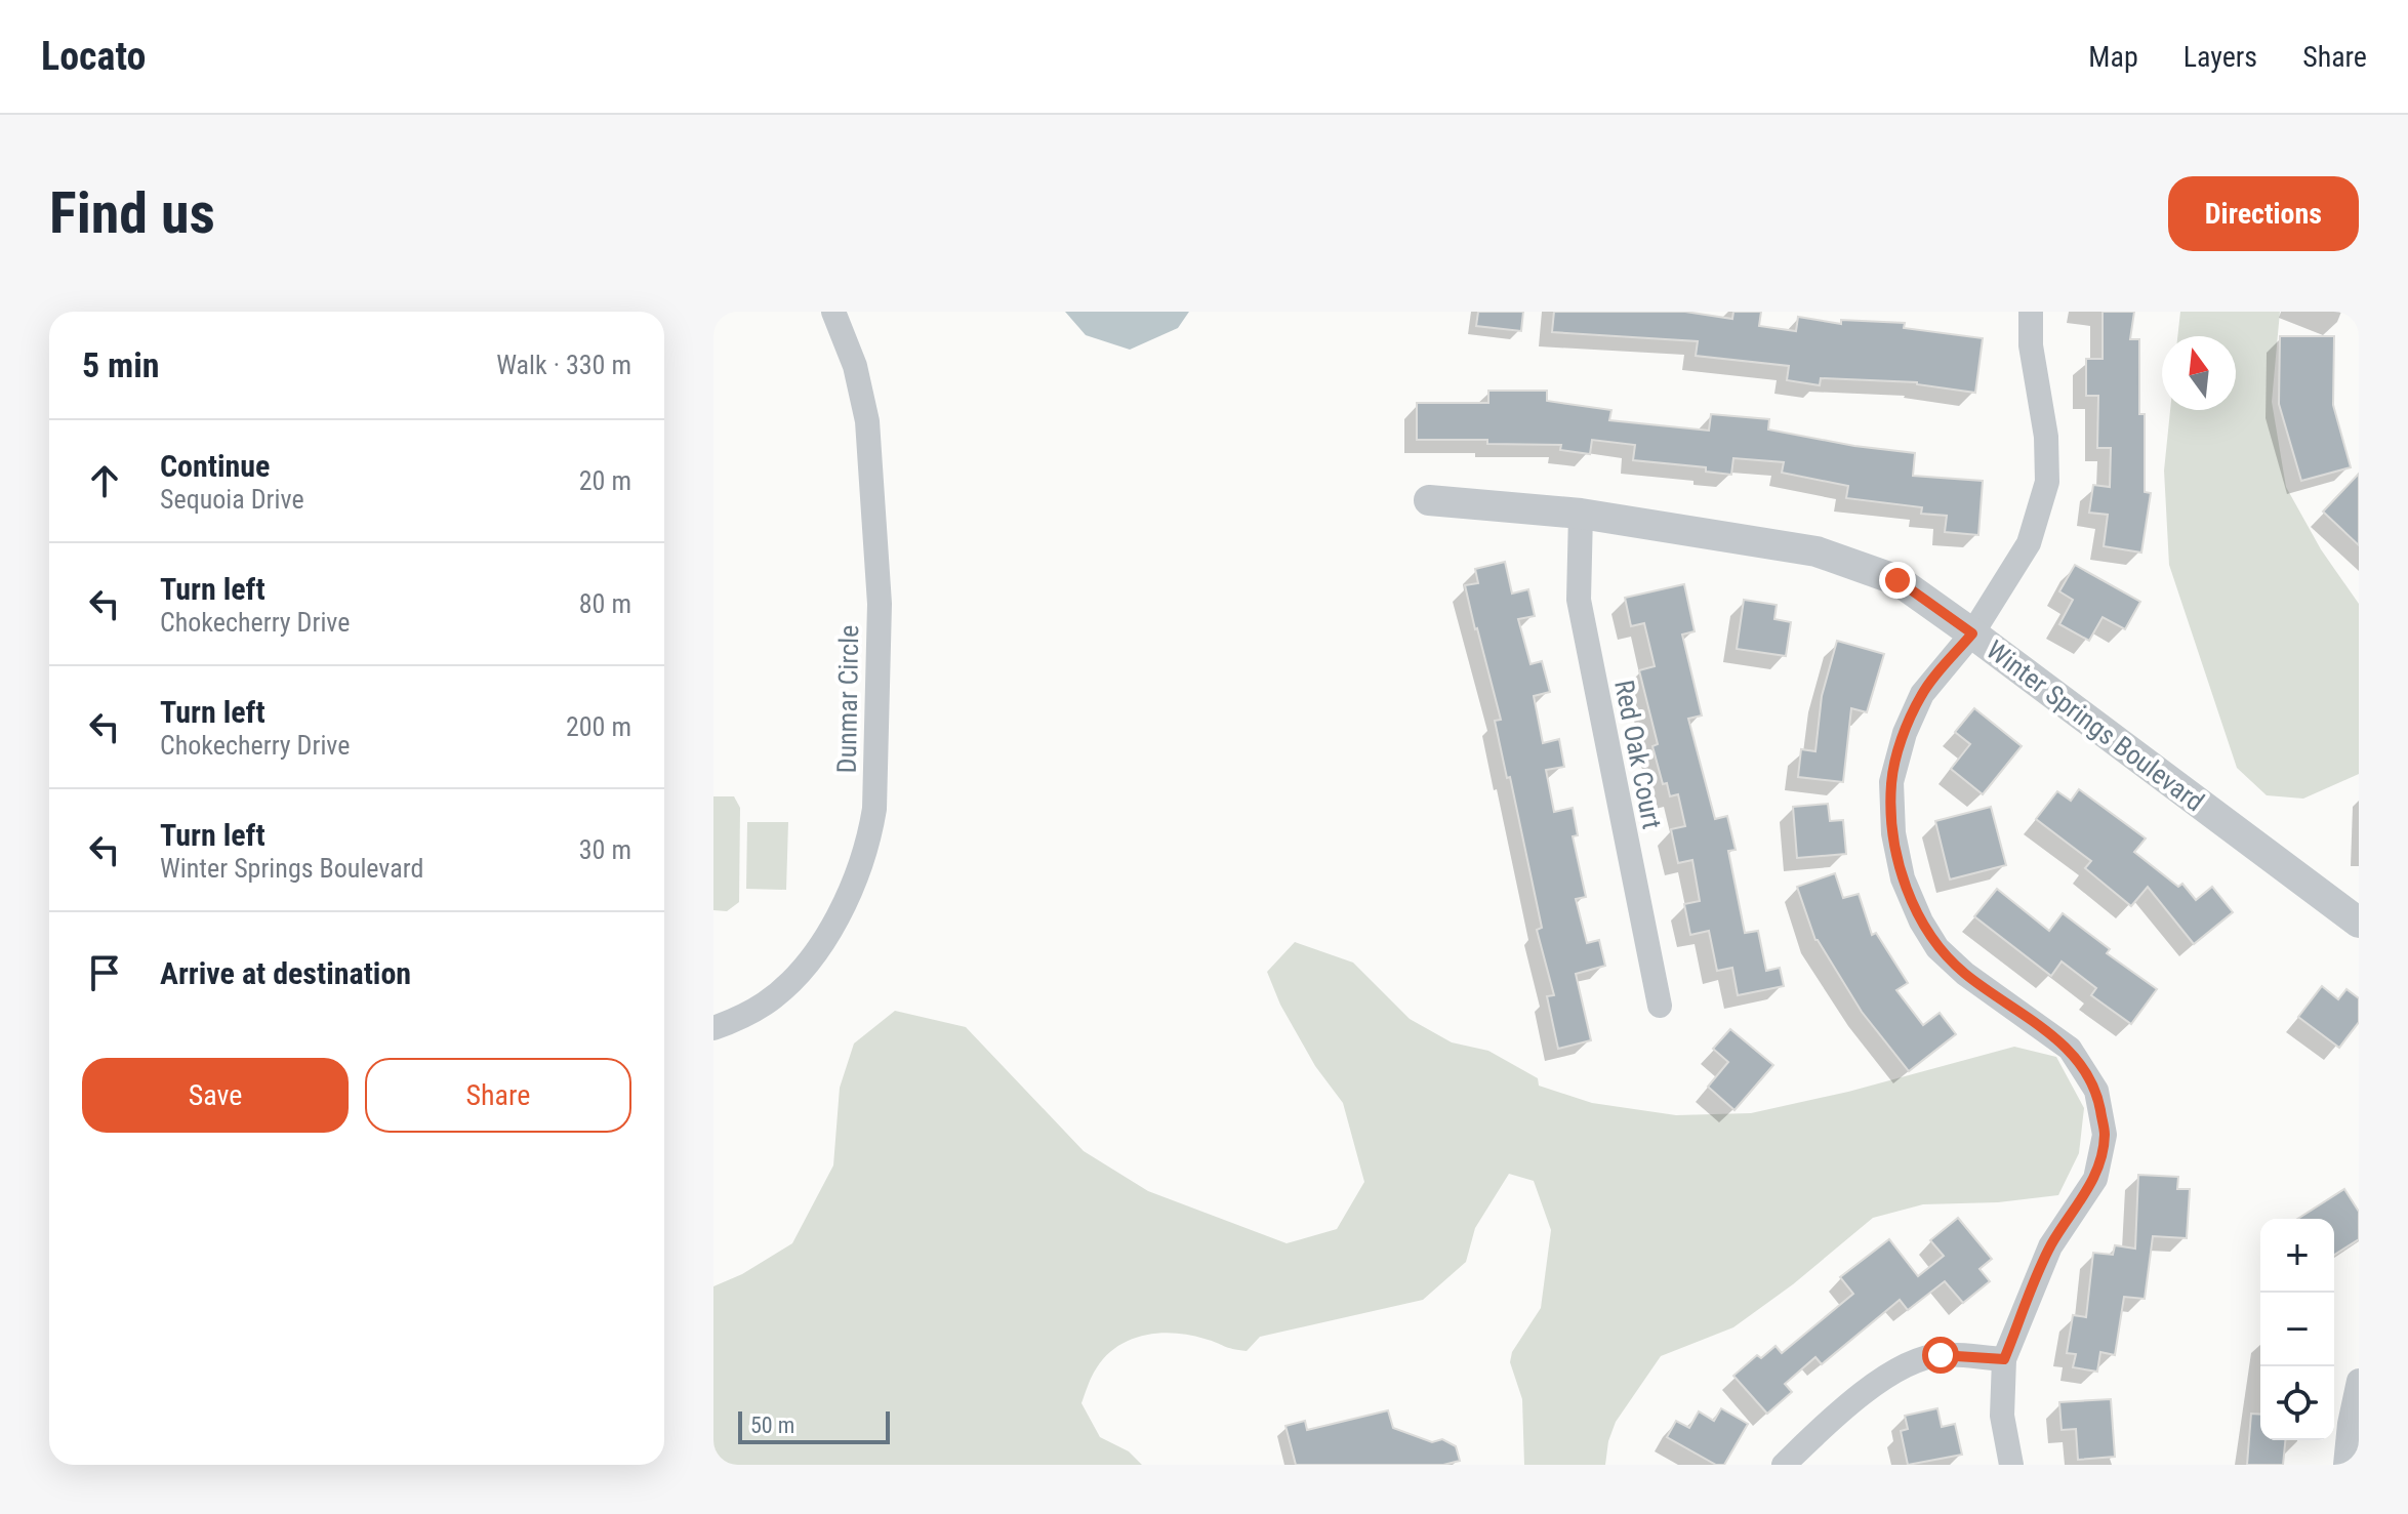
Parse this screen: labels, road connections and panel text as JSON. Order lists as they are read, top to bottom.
{
  "streets": {
    "street": ["Dunmar Circle", "Winter Springs Boulevard", "Red Oak Court"]
  },
  "crossings": [
    ["Winter Springs Boulevard", "Red Oak Court"]
  ],
  "scale_bar": "50 m",
  "north": "top",
  "page": {
    "header": "Locato",
    "nav": ["Map", "Layers", "Share"],
    "buttons": [
      "Directions",
      ["Save", "Share"]
    ],
    "title": "Find us",
    "heading": ["5 min", "Walk · 330 m"],
    "list": [
      ["Continue", "Sequoia Drive", "20 m"],
      ["Turn left", "Chokecherry Drive", "80 m"],
      ["Turn left", "Chokecherry Drive", "200 m"],
      ["Turn left", "Winter Springs Boulevard", "30 m"],
      "Arrive at destination"
    ],
    "map_buttons": ["+", "−"],
    "scale": "50 m"
  }
}
